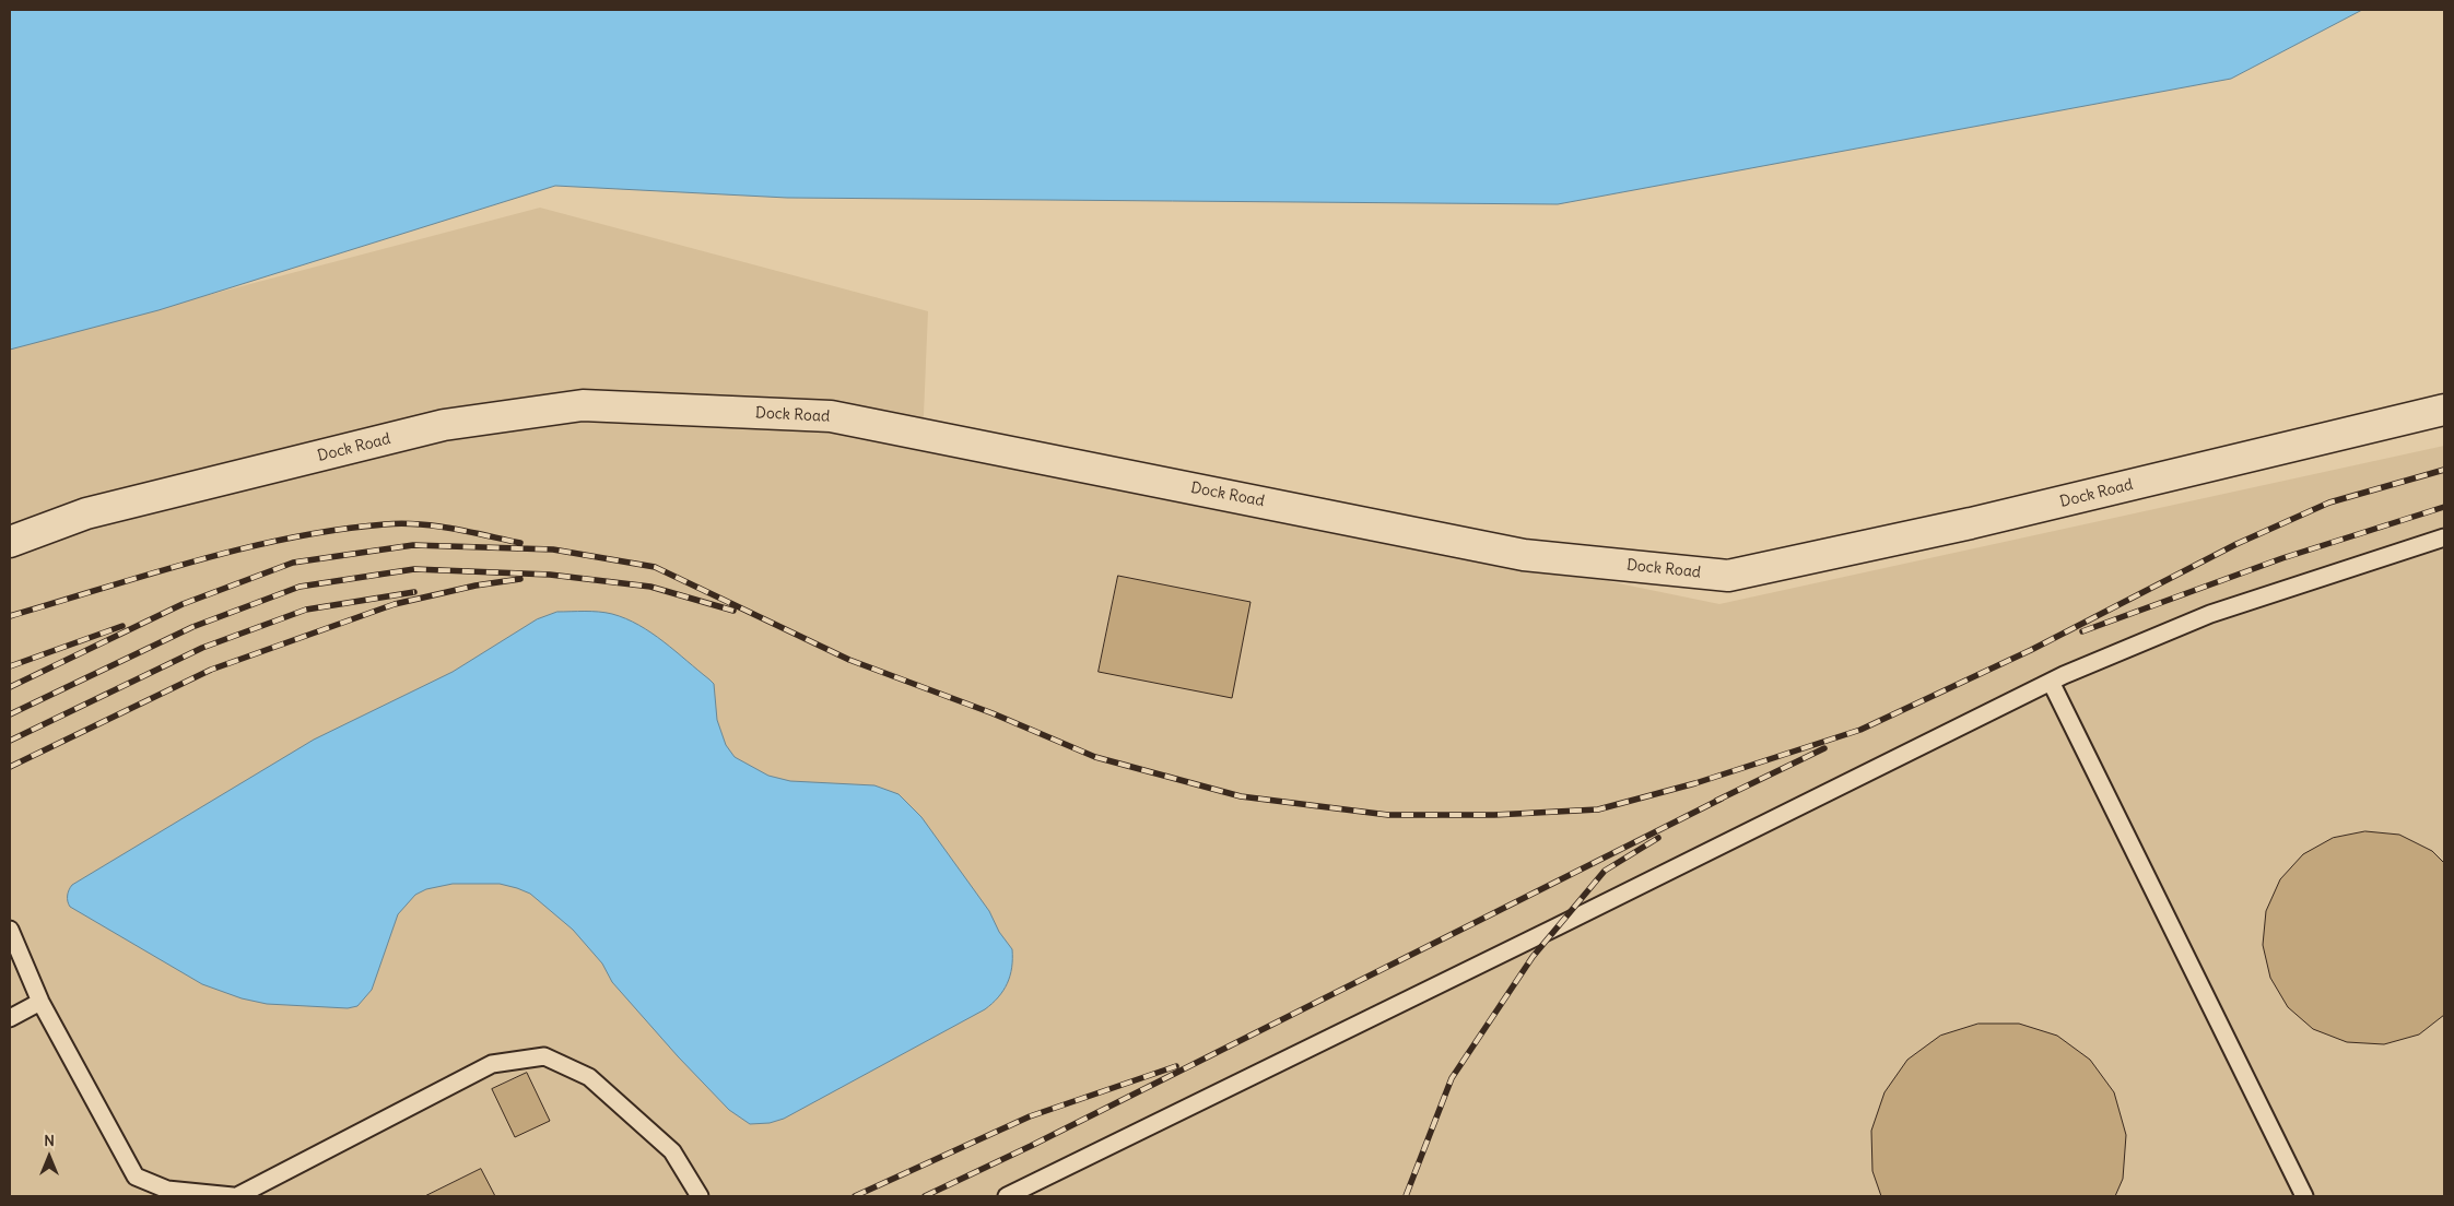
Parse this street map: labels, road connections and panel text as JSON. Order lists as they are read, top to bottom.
{
  "streets": {
    "street": ["Dock Road"]
  },
  "north": "top"
}
